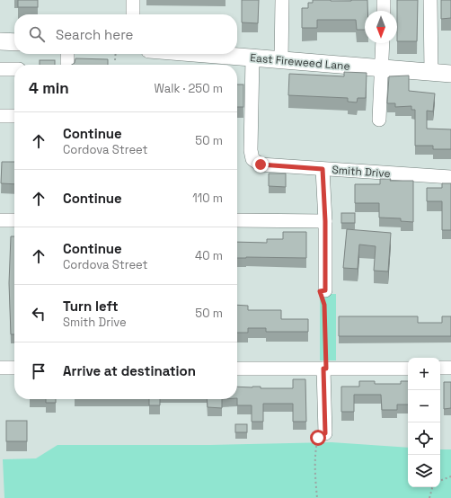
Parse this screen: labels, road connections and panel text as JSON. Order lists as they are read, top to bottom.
{
  "streets": {
    "main road": ["East Fireweed Lane"],
    "street": ["Smith Drive"]
  },
  "crossings": [
    ["East Fireweed Lane", "Smith Drive"]
  ],
  "north": "bottom",
  "page": {
    "search": "Search here",
    "heading": ["4 min", "Walk · 250 m"],
    "list": [
      ["Continue", "Cordova Street", "50 m"],
      ["Continue", "110 m"],
      ["Continue", "Cordova Street", "40 m"],
      ["Turn left", "Smith Drive", "50 m"],
      "Arrive at destination"
    ],
    "map_buttons": ["+", "−"]
  }
}
